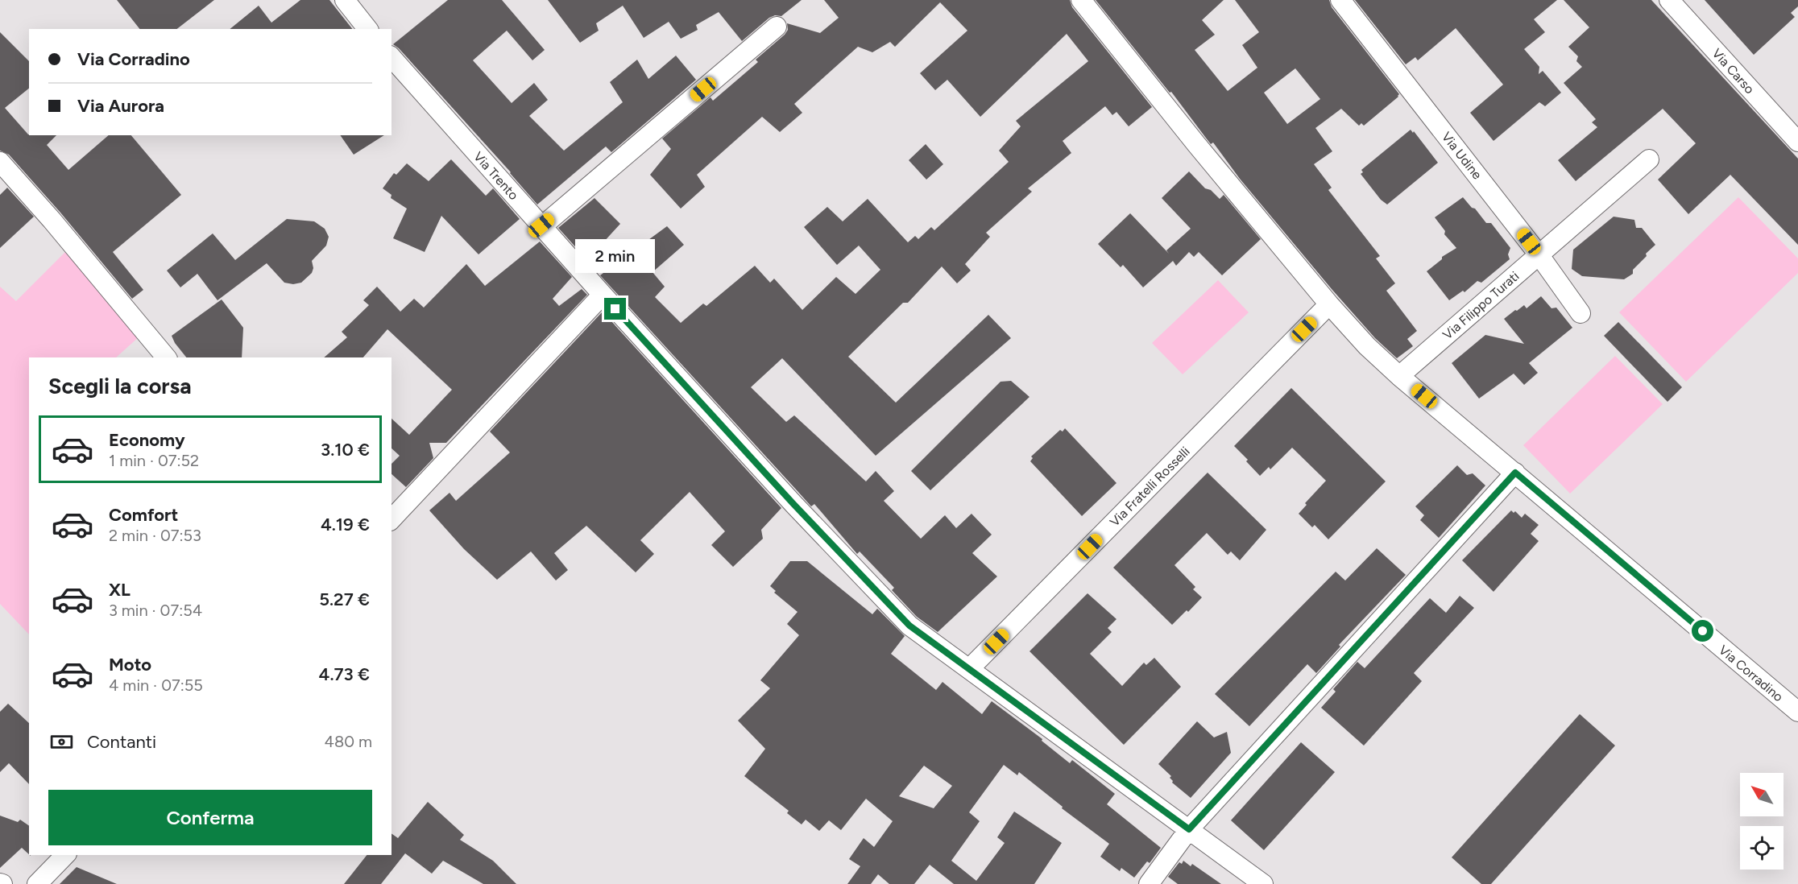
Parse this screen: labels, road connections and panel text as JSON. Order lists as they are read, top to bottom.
{
  "streets": {
    "street": [
      "Via Carso",
      "Via Udine",
      "Via Trento",
      "Via Filippo Turati",
      "Via Fratelli Rosselli",
      "Via Corradino"
    ]
  },
  "crossings": [
    ["Via Udine", "Via Filippo Turati"],
    ["Via Trento", "Via Fratelli Rosselli"],
    ["Via Filippo Turati", "Via Corradino"],
    ["Via Fratelli Rosselli", "Via Corradino"]
  ],
  "north": "top left",
  "page": {
    "banner": ["Via Corradino", "Via Aurora"],
    "bubble": "2 min",
    "heading": "Scegli la corsa",
    "list": [
      {
        "name": "Economy",
        "note": "1 min · 07:52",
        "value": "3.10 €"
      },
      {
        "name": "Comfort",
        "note": "2 min · 07:53",
        "value": "4.19 €"
      },
      {
        "name": "XL",
        "note": "3 min · 07:54",
        "value": "5.27 €"
      },
      {
        "name": "Moto",
        "note": "4 min · 07:55",
        "value": "4.73 €"
      }
    ],
    "pay": ["Contanti", "480 m"],
    "buttons": "Conferma"
  }
}
